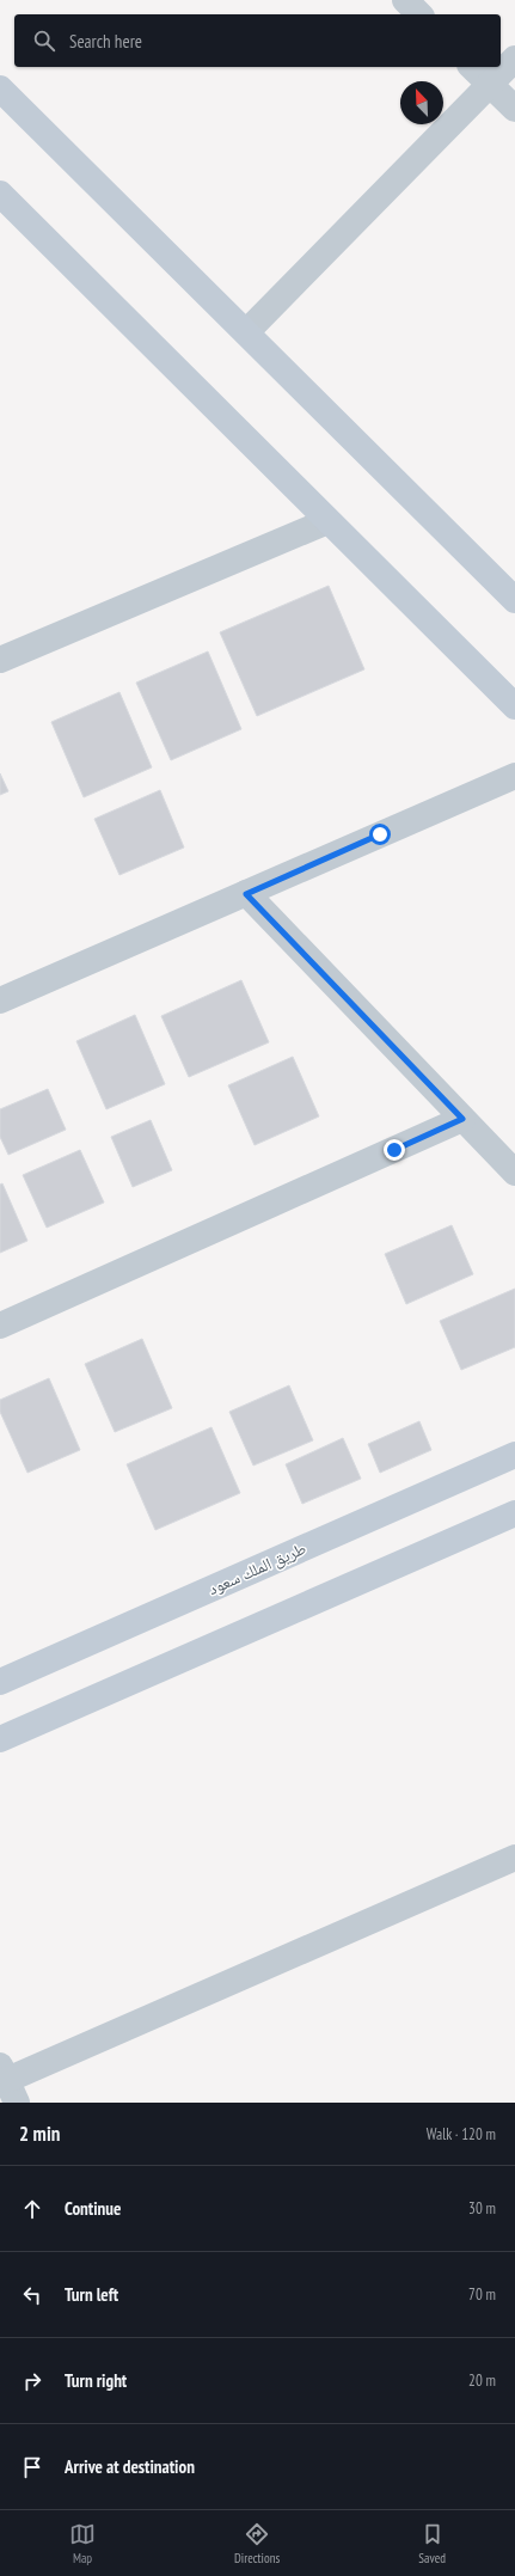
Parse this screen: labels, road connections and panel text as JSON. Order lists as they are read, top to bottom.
{
  "streets": {
    "street": ["طريق الملك سعود"]
  },
  "north": "top left",
  "page": {
    "search": "Search here",
    "heading": ["2 min", "Walk · 120 m"],
    "list": [
      ["Continue", "30 m"],
      ["Turn left", "70 m"],
      ["Turn right", "20 m"],
      "Arrive at destination"
    ],
    "nav": ["Map", "Directions", "Saved"]
  }
}
